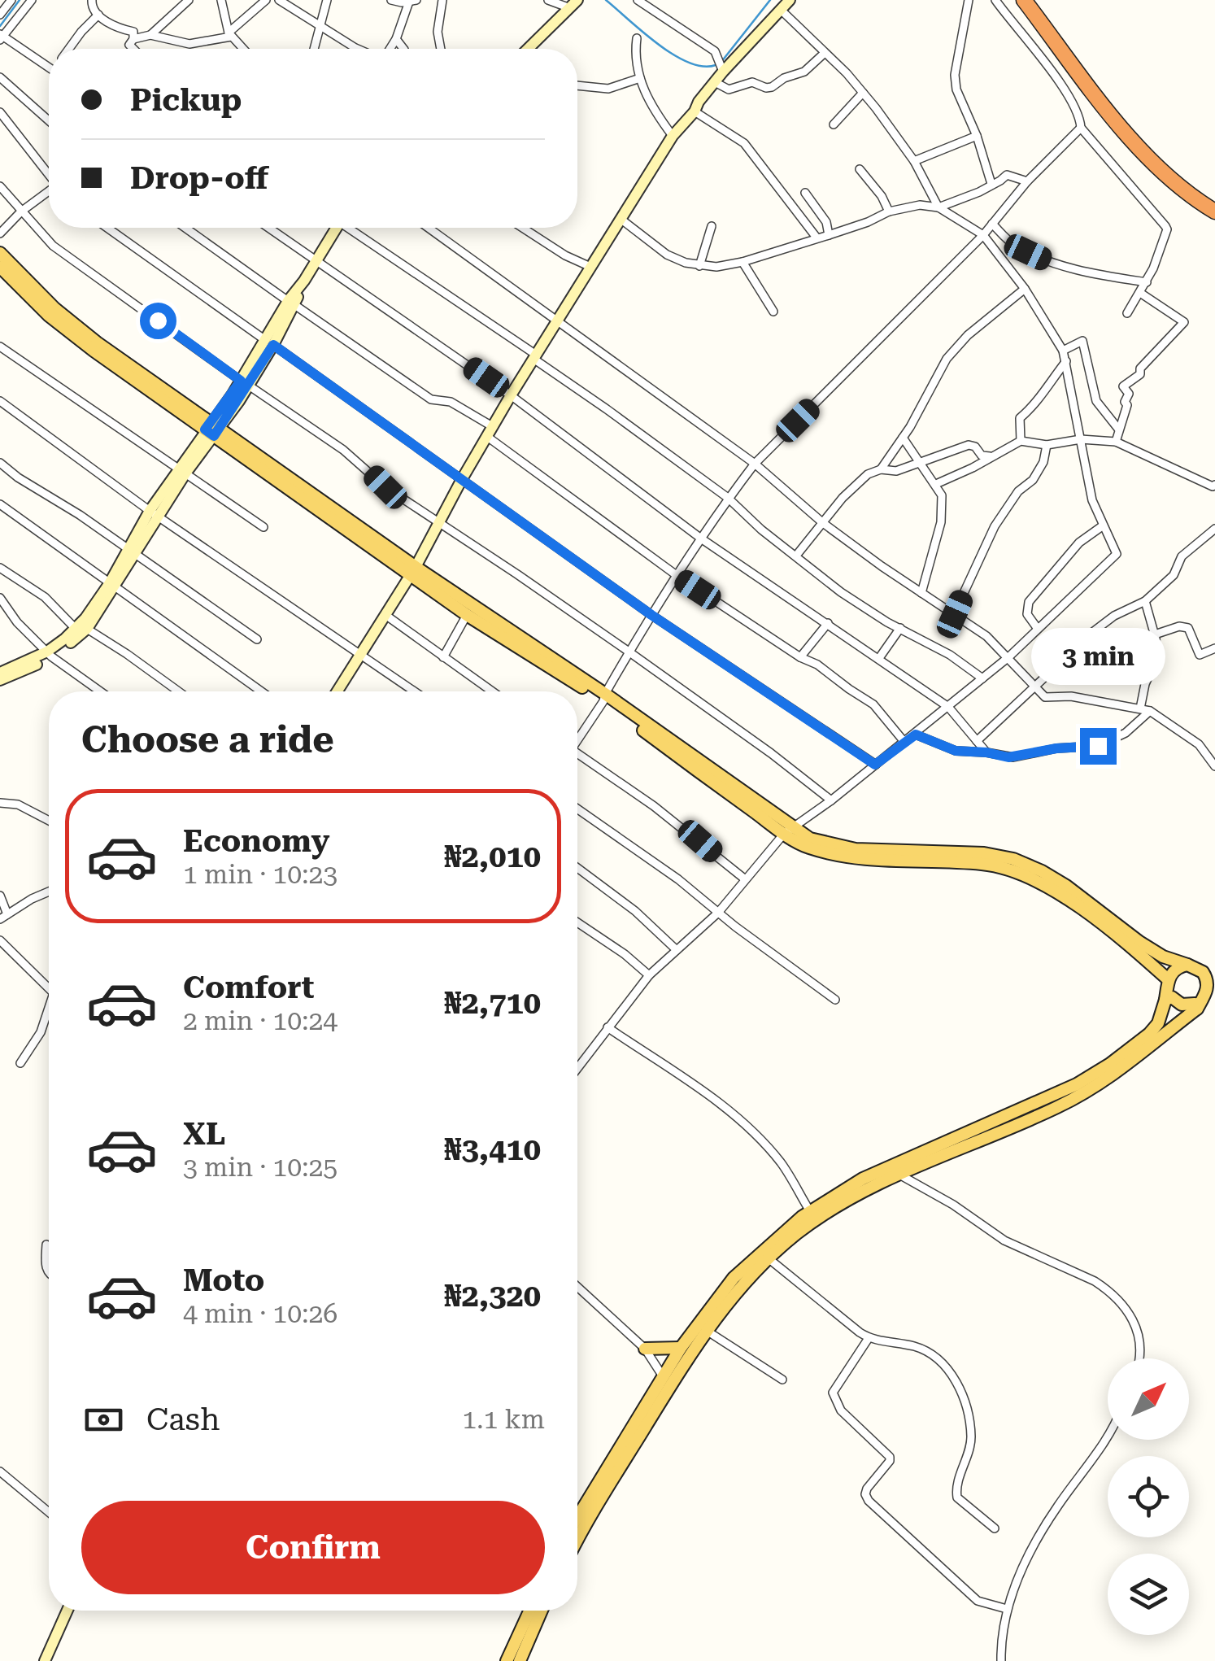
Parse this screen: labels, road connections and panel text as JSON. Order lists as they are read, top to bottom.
{
  "north": "top right",
  "page": {
    "banner": ["Pickup", "Drop-off"],
    "bubble": "3 min",
    "heading": "Choose a ride",
    "list": [
      {
        "name": "Economy",
        "note": "1 min · 10:23",
        "value": "₦2,010"
      },
      {
        "name": "Comfort",
        "note": "2 min · 10:24",
        "value": "₦2,710"
      },
      {
        "name": "XL",
        "note": "3 min · 10:25",
        "value": "₦3,410"
      },
      {
        "name": "Moto",
        "note": "4 min · 10:26",
        "value": "₦2,320"
      }
    ],
    "pay": ["Cash", "1.1 km"],
    "buttons": "Confirm"
  }
}
